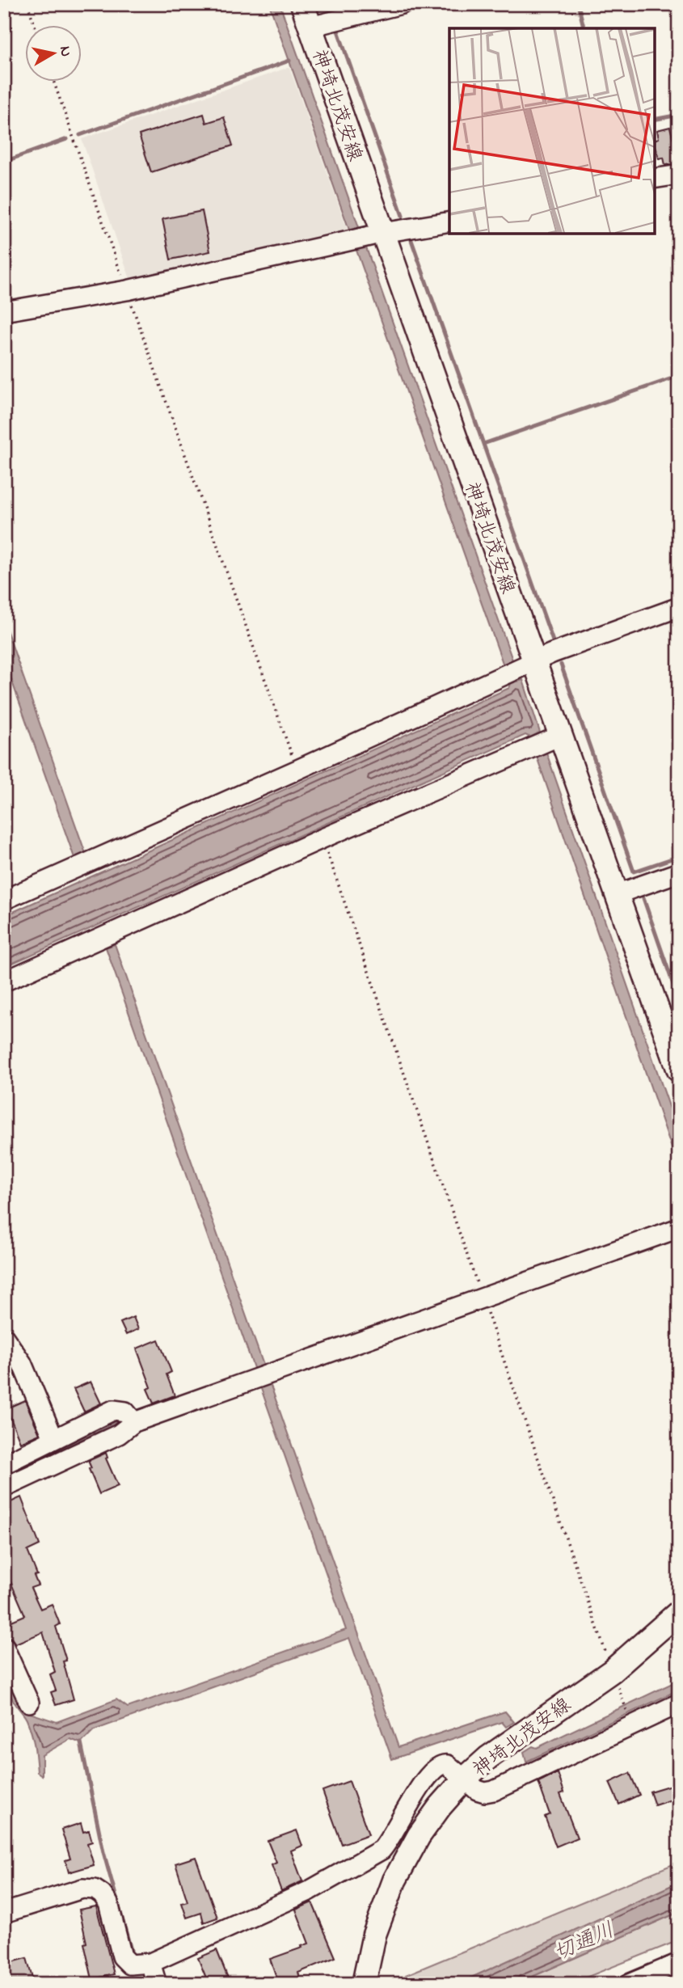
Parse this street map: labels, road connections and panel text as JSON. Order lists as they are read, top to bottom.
{
  "streets": {
    "main road": ["神埼北茂安線"]
  },
  "water": ["切通川"],
  "north": "right"
}
